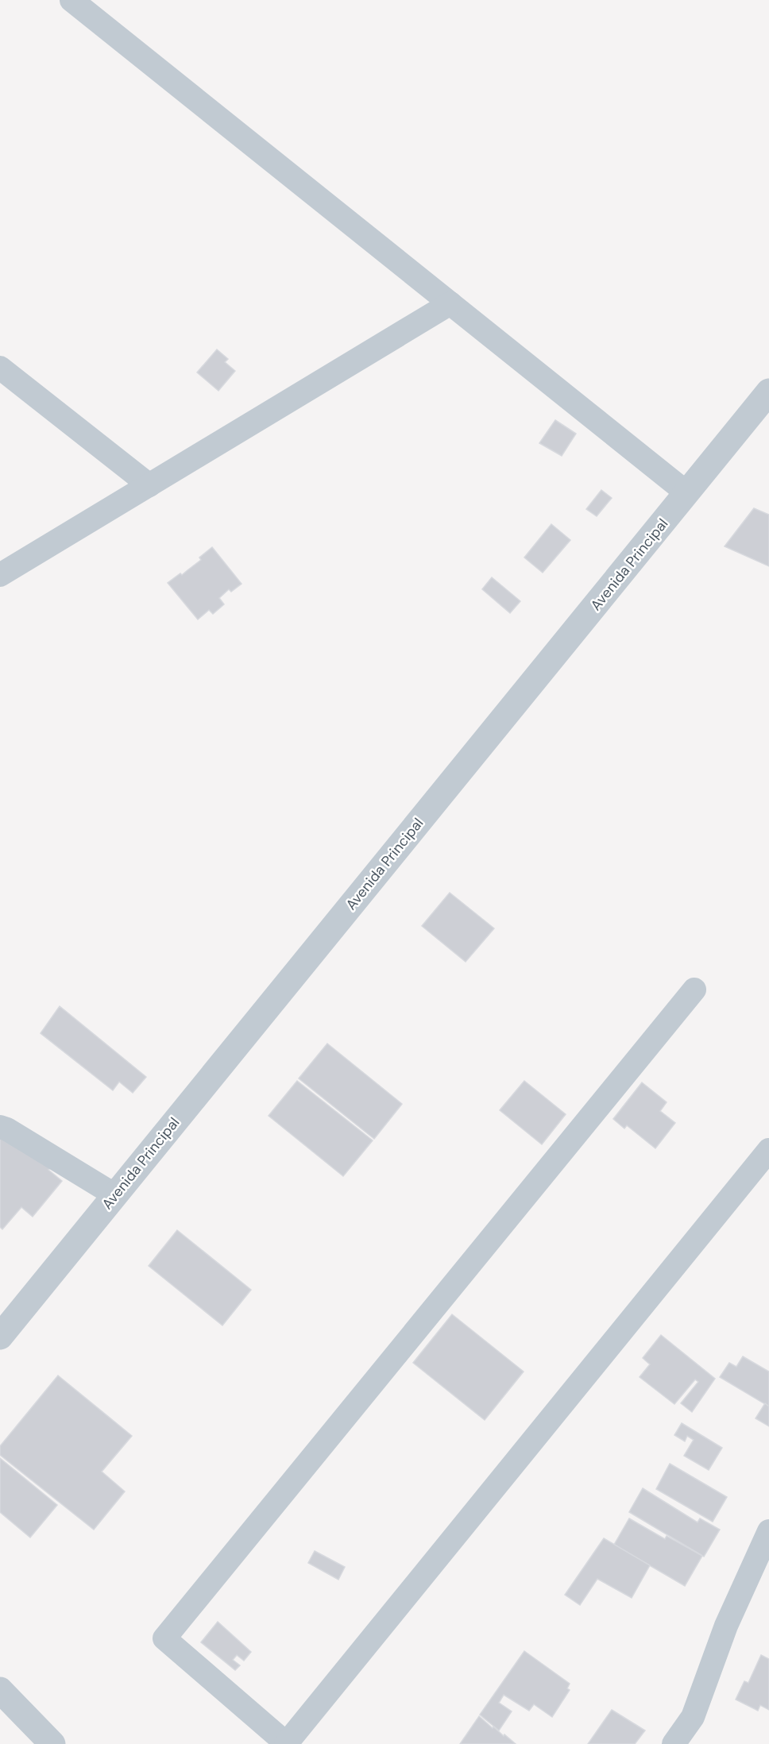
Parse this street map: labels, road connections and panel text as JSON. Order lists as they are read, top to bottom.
{
  "streets": {
    "street": ["Avenida Principal"]
  }
}
